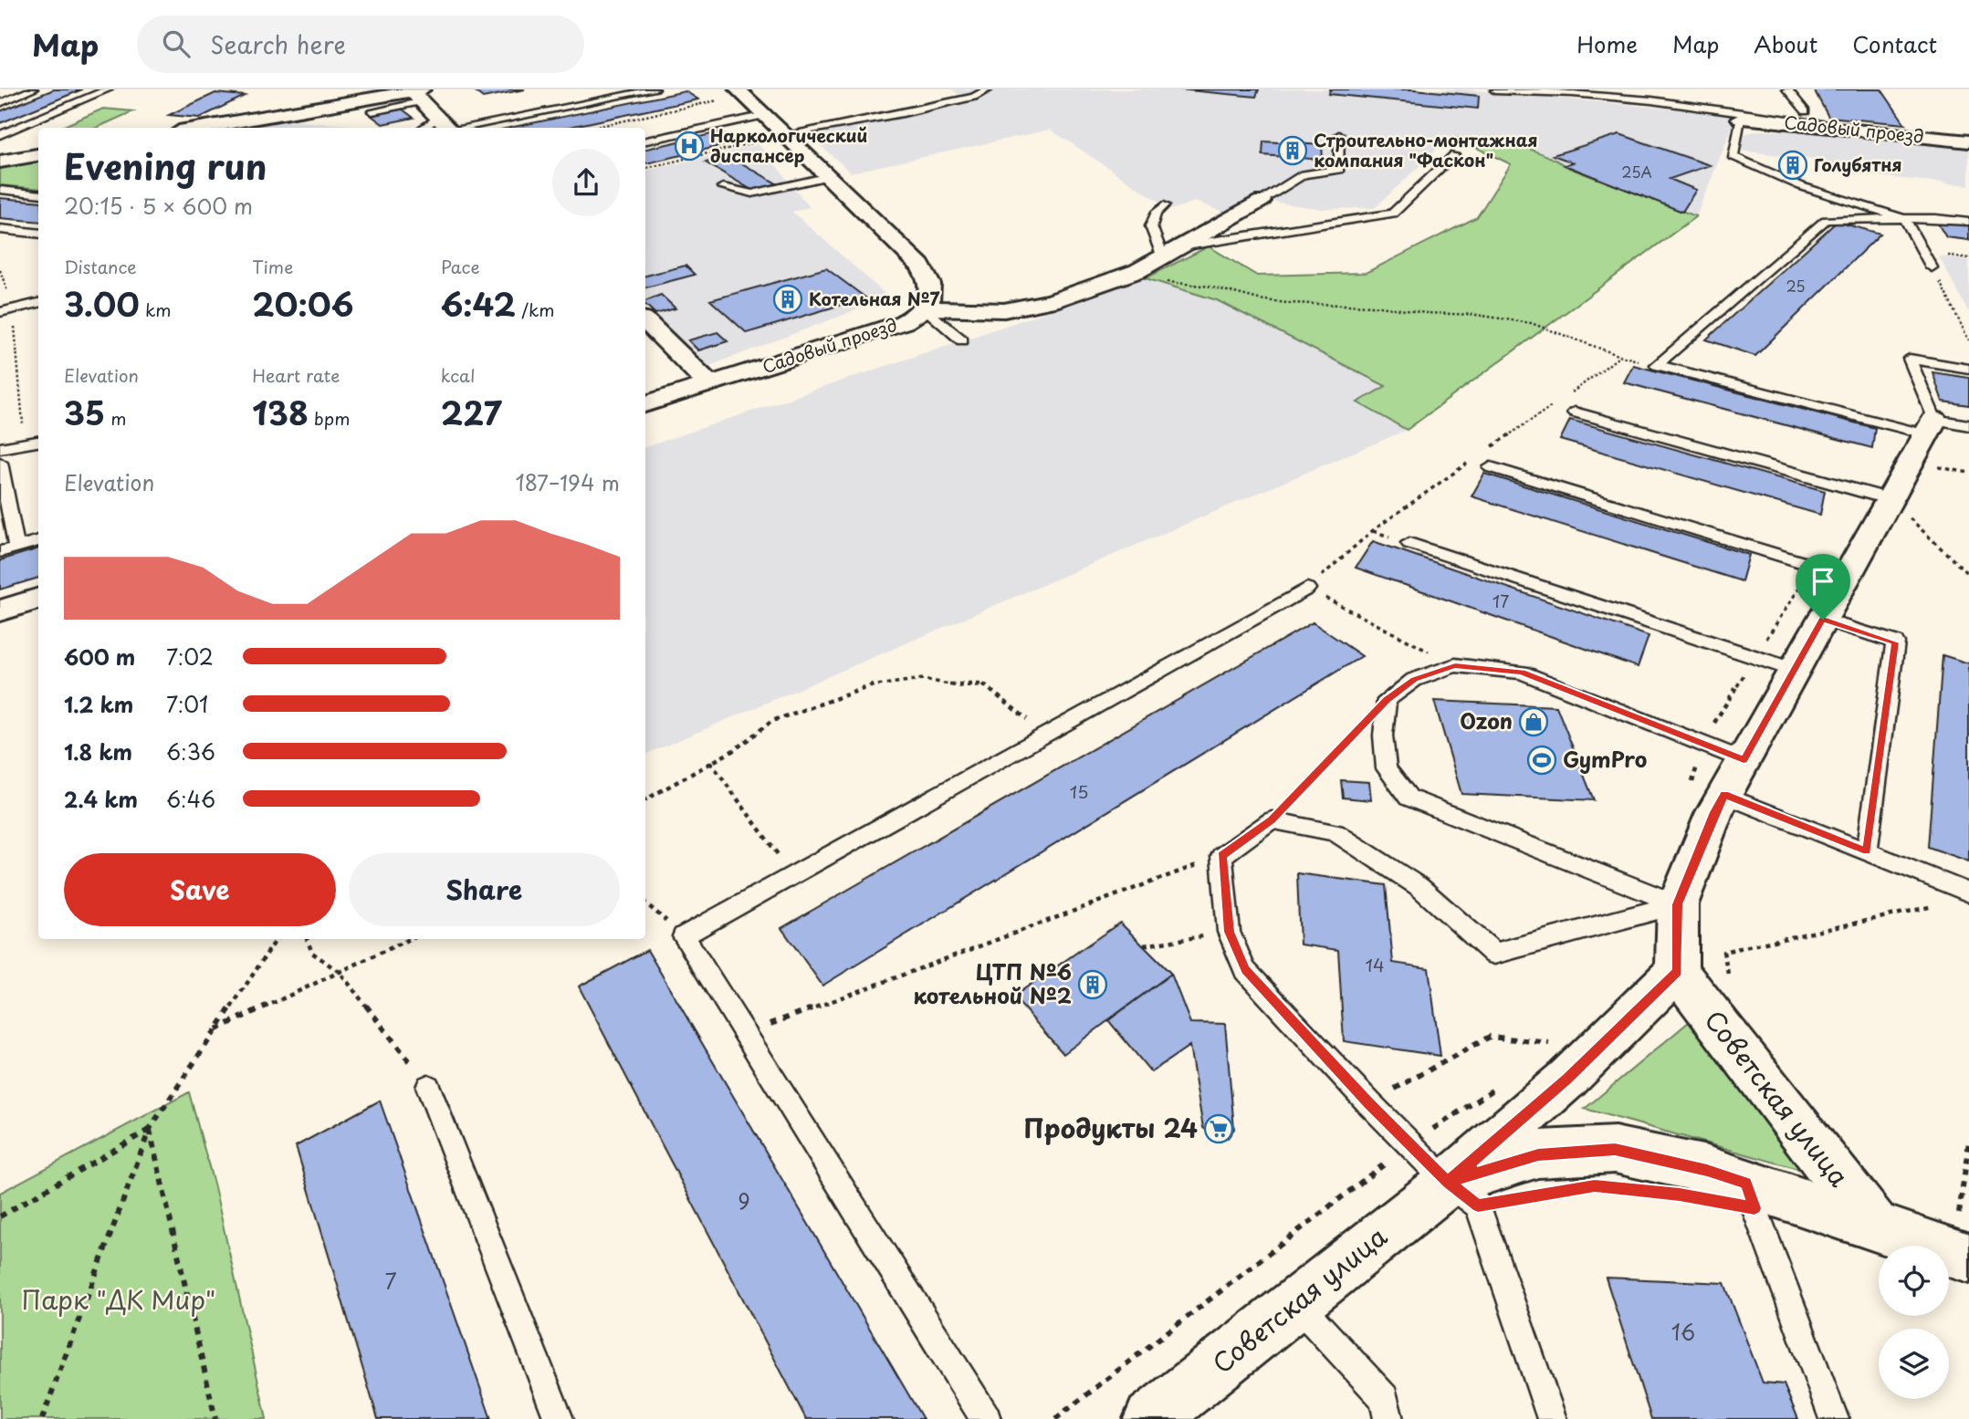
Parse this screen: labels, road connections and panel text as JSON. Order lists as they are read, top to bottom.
{
  "streets": {
    "street": ["Садовый проезд", "Советская улица"]
  },
  "parks": ["Парк \"ДК Мир\""],
  "places": {
    "hospital": ["Наркологический диспансер"],
    "building": [
      "Строительно-монтажная компания \"Фаскон\"",
      "Голубятня",
      "Котельная №7",
      "ЦТП №6 котельной №2"
    ],
    "shop": ["Ozon"],
    "sports": ["GymPro"],
    "supermarket": ["Продукты 24"]
  },
  "house_numbers": [
    "25А",
    "25",
    "17",
    "15",
    "14",
    "9",
    "7",
    "16"
  ],
  "page": {
    "header": "Map",
    "search": "Search here",
    "nav": [
      "Home",
      "Map",
      "About",
      "Contact"
    ],
    "heading": ["Evening run", "20:15 · 5 × 600 m"],
    "stats": [
      ["Distance", "3.00 km"],
      ["Time", "20:06"],
      ["Pace", "6:42 /km"],
      ["Elevation", "35 m"],
      ["Heart rate", "138 bpm"],
      ["kcal", "227"]
    ],
    "chart": ["Elevation", "187–194 m"],
    "list": [
      {
        "name": "600 m",
        "note": "7:02"
      },
      {
        "name": "1.2 km",
        "note": "7:01"
      },
      {
        "name": "1.8 km",
        "note": "6:36"
      },
      {
        "name": "2.4 km",
        "note": "6:46"
      }
    ],
    "buttons": ["Save", "Share"]
  }
}
